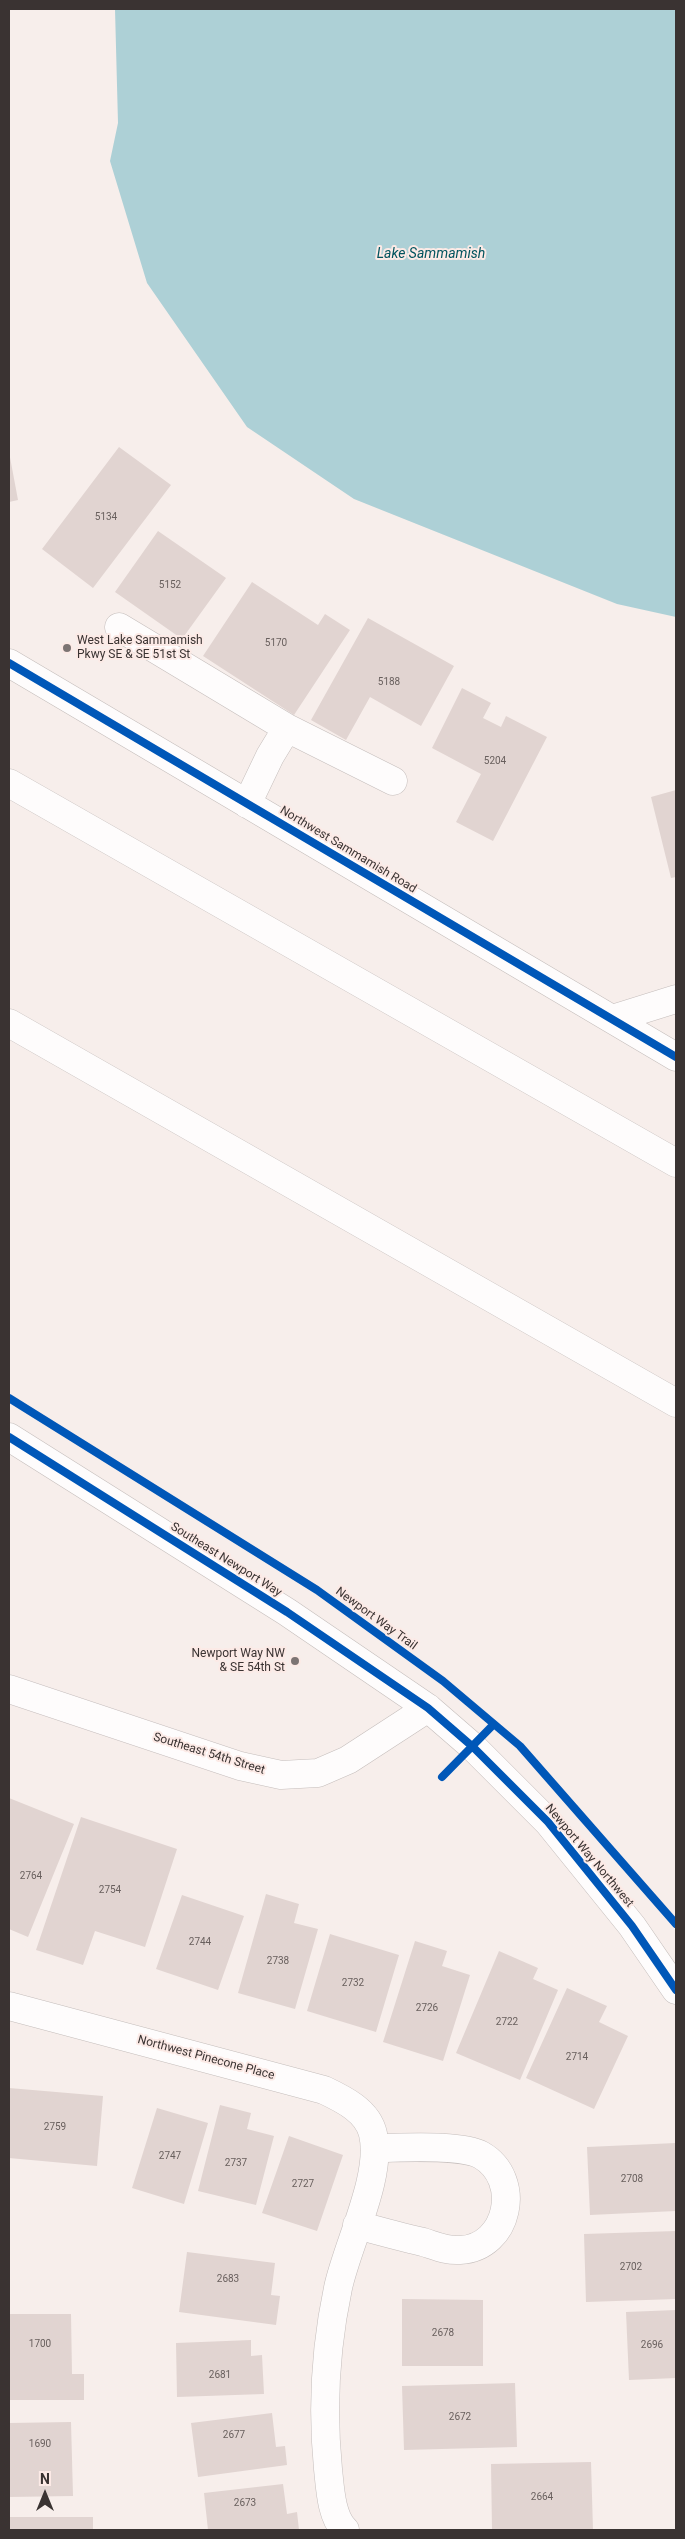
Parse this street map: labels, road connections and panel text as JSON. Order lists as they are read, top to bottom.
{
  "streets": {
    "main road": [
      "Northwest Sammamish Road",
      "Southeast Newport Way",
      "Southeast 54th Street",
      "Newport Way Northwest",
      "Northwest Pinecone Place"
    ],
    "cycle path": ["Newport Way Trail"]
  },
  "crossings": [
    ["Southeast Newport Way", "Southeast 54th Street"],
    ["Southeast Newport Way", "Newport Way Northwest"],
    ["Southeast 54th Street", "Newport Way Northwest"]
  ],
  "water": ["Lake Sammamish"],
  "places": ["West Lake Sammamish Pkwy SE & SE 51st St", "Newport Way NW & SE 54th St"],
  "house_numbers": [
    "5134",
    "5152",
    "5170",
    "5188",
    "5204",
    "2764",
    "2754",
    "2744",
    "2738",
    "2732",
    "2726",
    "2722",
    "2714",
    "2759",
    "2747",
    "2737",
    "2708",
    "2727",
    "2702",
    "2683",
    "2678",
    "1700",
    "2696",
    "2681",
    "2672",
    "2677",
    "1690",
    "2664",
    "2673"
  ],
  "north": "top"
}
